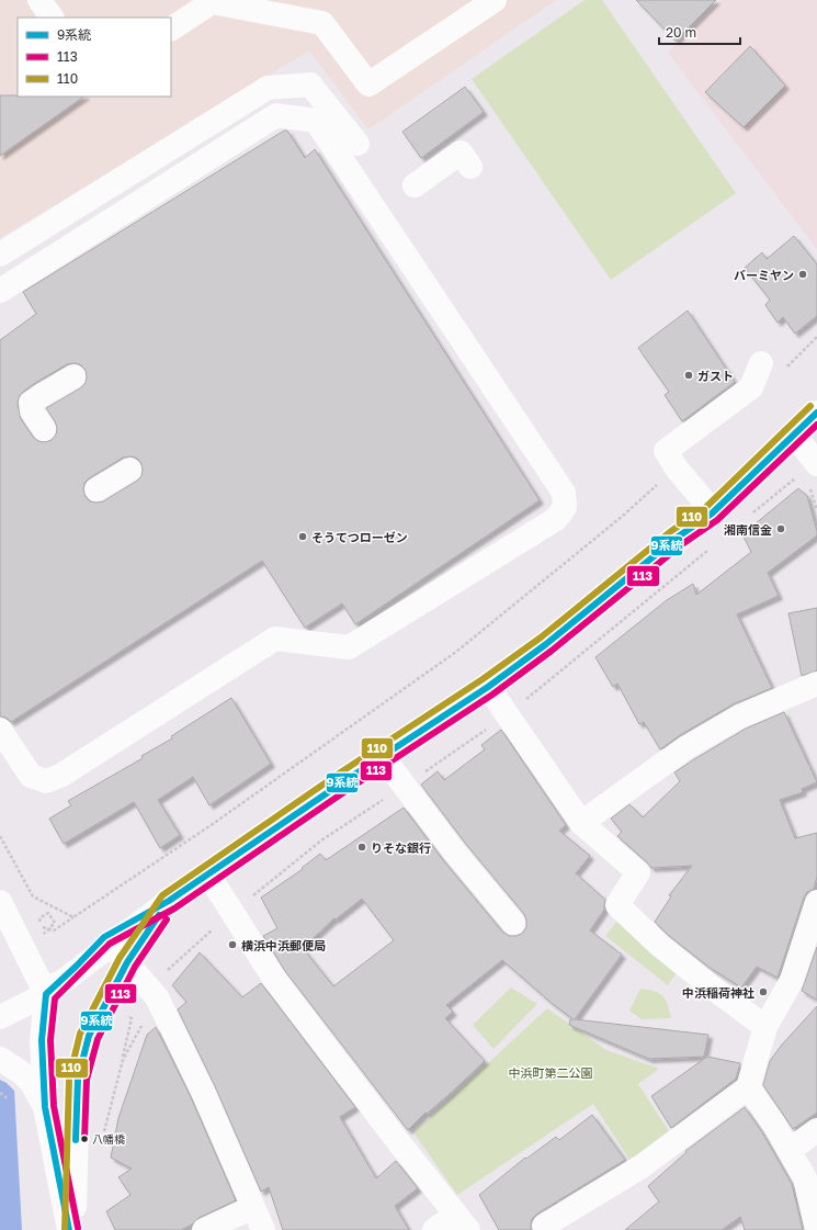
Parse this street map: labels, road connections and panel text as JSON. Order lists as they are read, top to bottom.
{
  "parks": ["中浜町第二公園"],
  "places": [
    "バーミヤン",
    "ガスト",
    "湘南信金",
    "そうてつローゼン",
    "りそな銀行",
    "横浜中浜郵便局",
    "中浜稲荷神社",
    "八幡橋"
  ],
  "lines": ["transit line 110", "transit line 9系統", "transit line 113"],
  "legend": ["9系統", "113", "110"],
  "scale_bar": "20 m"
}
